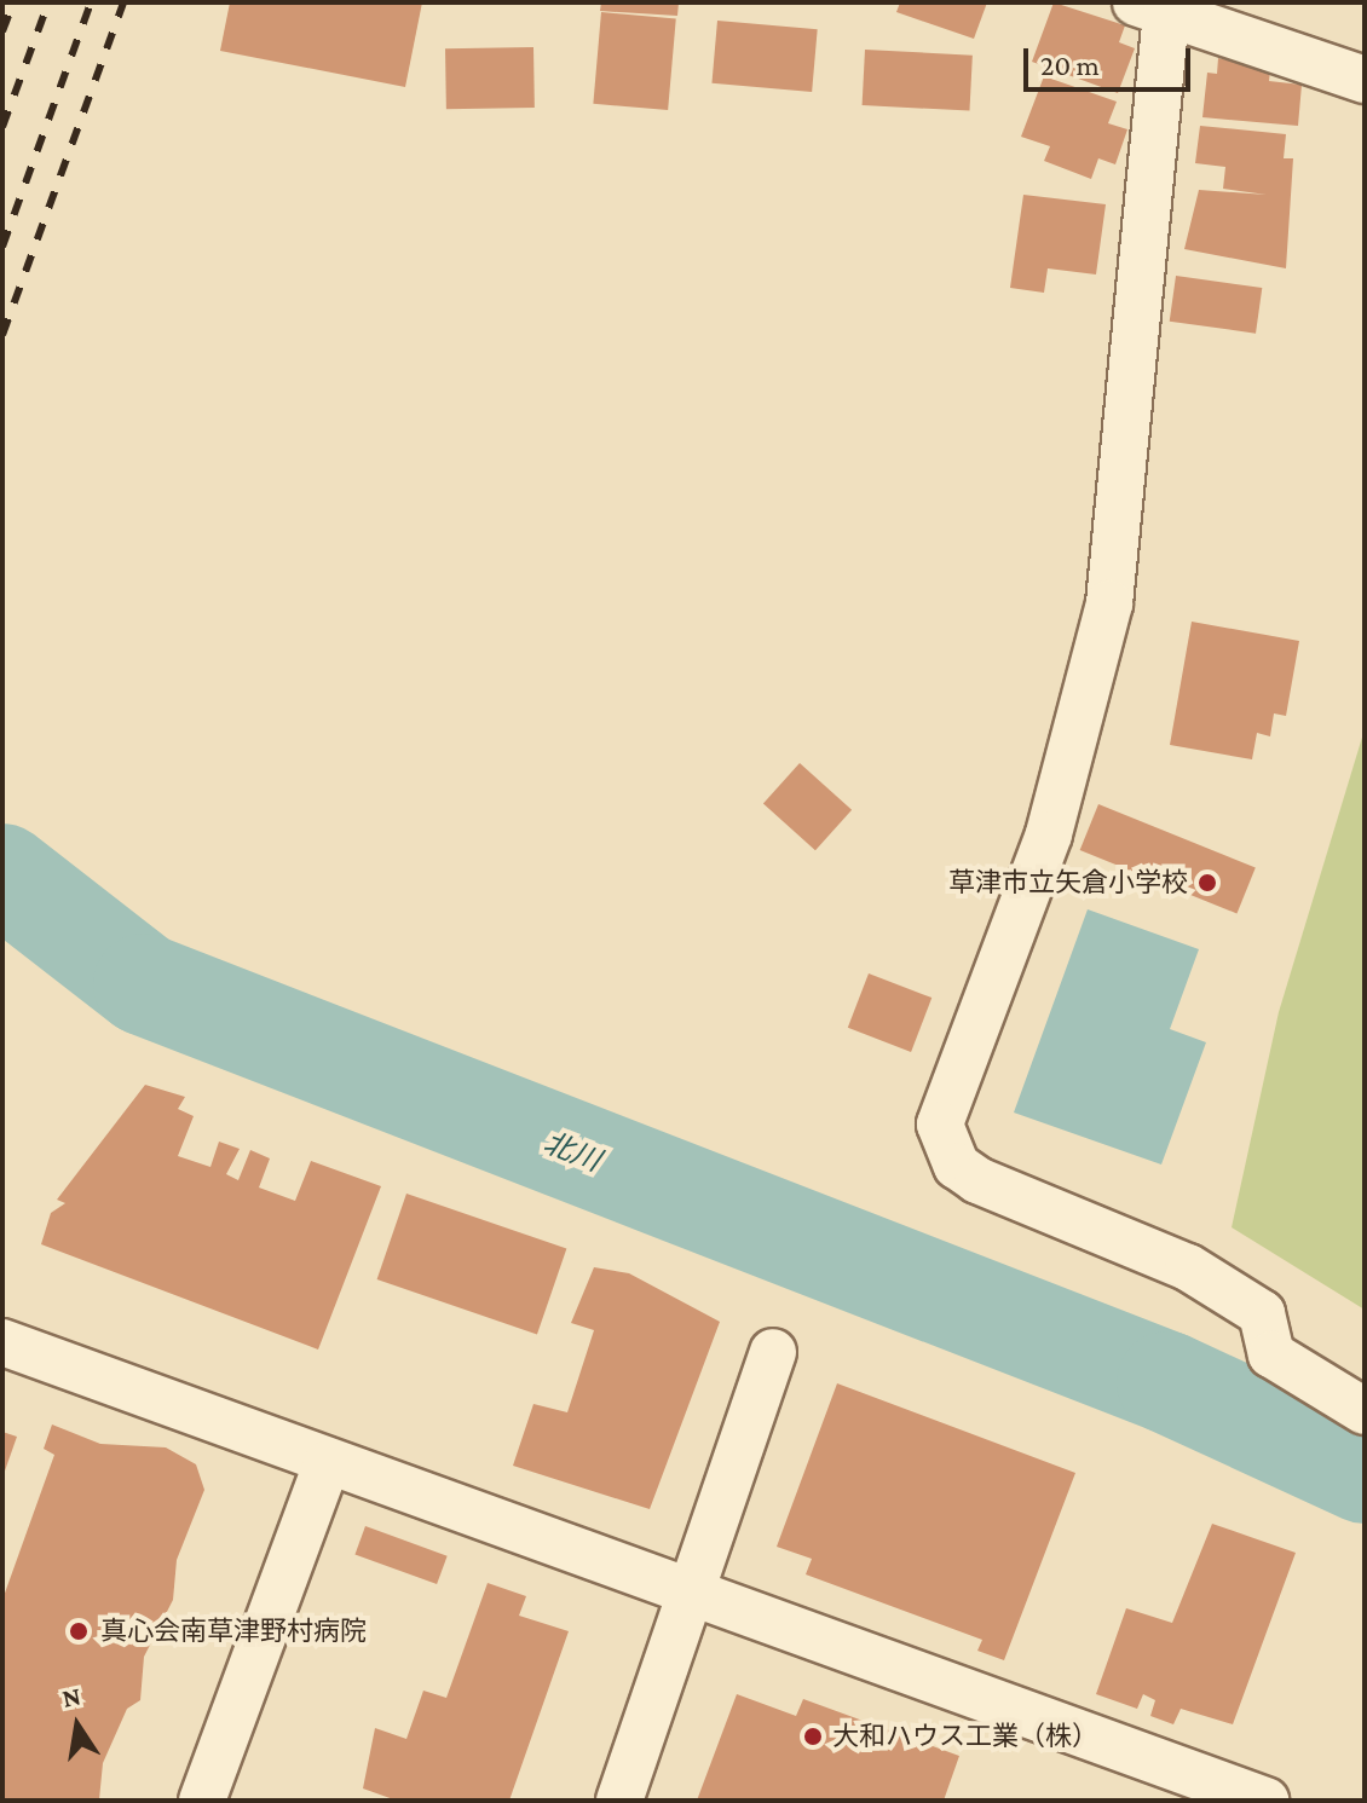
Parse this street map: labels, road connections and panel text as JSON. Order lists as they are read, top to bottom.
{
  "water": ["北川"],
  "places": ["草津市立矢倉小学校", "真心会南草津野村病院", "大和ハウス工業（株）"],
  "scale_bar": "20 m",
  "north": "top"
}
